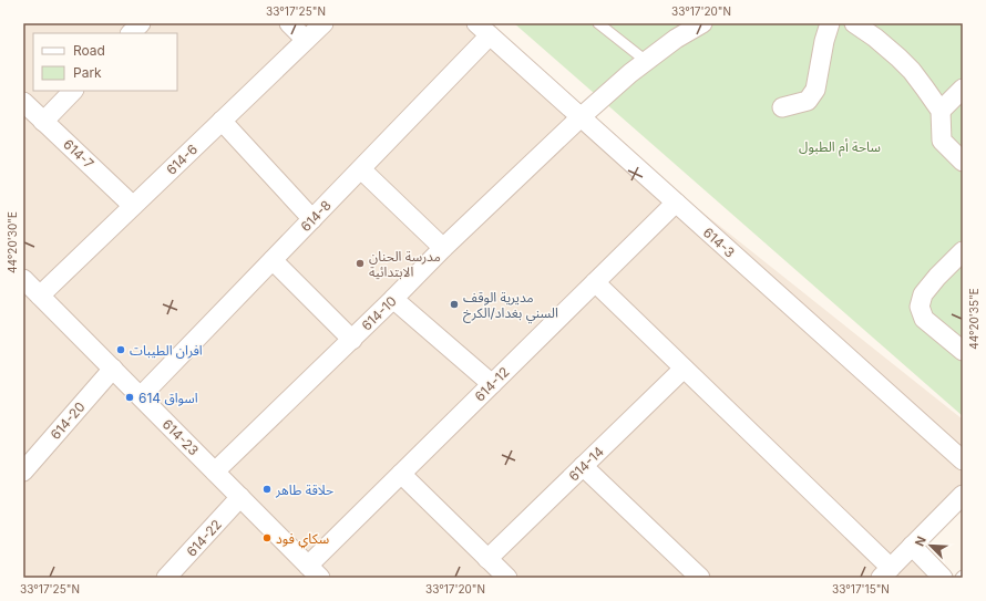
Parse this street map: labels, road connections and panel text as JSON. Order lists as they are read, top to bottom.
{
  "streets": {
    "street": [
      "614-7",
      "614-6",
      "614-8",
      "614-3",
      "614-10",
      "614-12",
      "614-20",
      "614-23",
      "614-14",
      "614-22"
    ]
  },
  "crossings": [
    ["614-7", "614-6"],
    ["614-6", "614-23"],
    ["614-8", "614-3"],
    ["614-8", "614-23"],
    ["614-3", "614-10"],
    ["614-3", "614-12"],
    ["614-10", "614-23"],
    ["614-12", "614-23"],
    ["614-20", "614-23"],
    ["614-23", "614-22"]
  ],
  "parks": ["ساحة أم الطبول"],
  "places": [
    "مدرسة الحنان الابتدائية",
    "مديرية الوقف السني بغداد/الكرخ",
    "افران الطيبات",
    "اسواق 614",
    "حلاقة طاهر",
    "سكاي فود"
  ],
  "legend": ["Road", "Park"],
  "north": "top left",
  "coordinates": [
    "33°17'25\"N",
    "33°17'20\"N",
    "44°20'30\"E",
    "44°20'35\"E",
    "33°17'15\"N"
  ]
}
